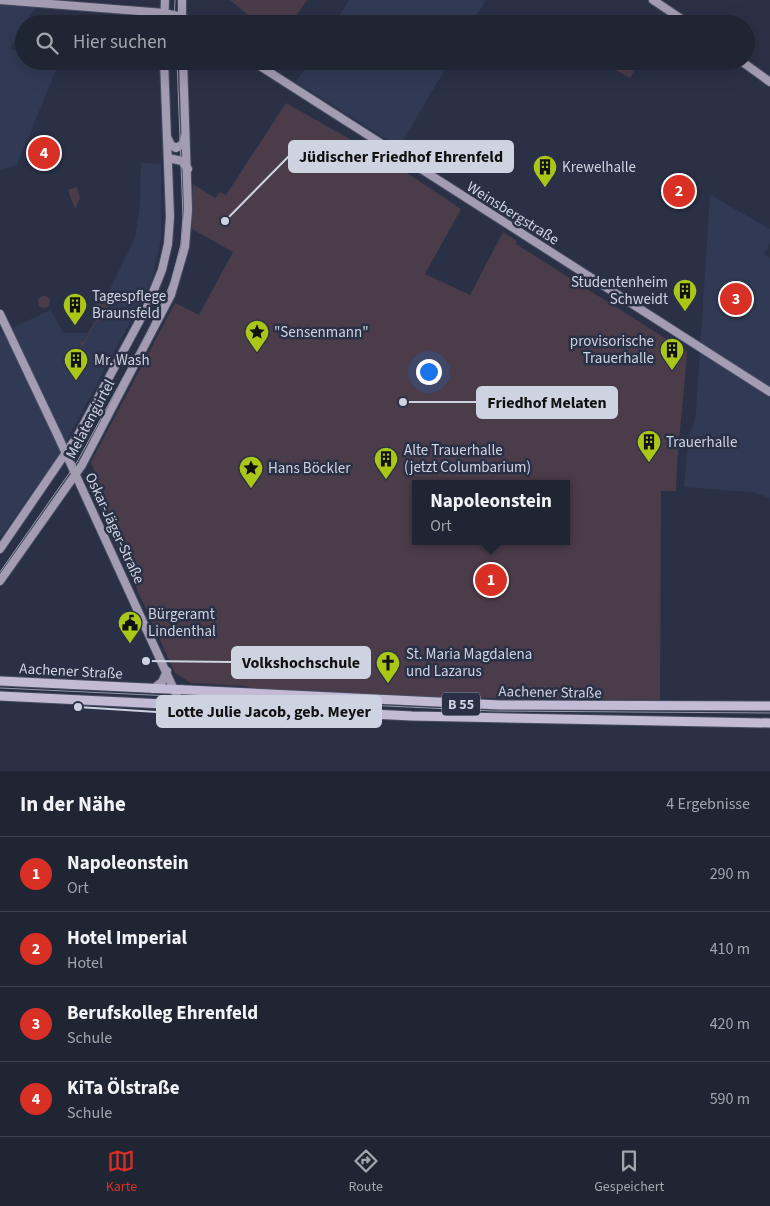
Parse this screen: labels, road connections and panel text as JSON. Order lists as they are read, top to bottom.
{
  "streets": {
    "main road": [
      "Weinsbergstraße",
      "Melatengürtel",
      "Oskar-Jäger-Straße",
      "Aachener Straße",
      "B 55"
    ]
  },
  "crossings": [
    ["Melatengürtel", "Oskar-Jäger-Straße"],
    ["Oskar-Jäger-Straße", "Aachener Straße"]
  ],
  "places": {
    "building": [
      "Krewelhalle",
      "Studentenheim Schweidt",
      "Tagespflege Braunsfeld",
      "provisorische Trauerhalle",
      "Mr. Wash",
      "Trauerhalle",
      "Alte Trauerhalle (jetzt Columbarium)"
    ],
    "other": [
      "Jüdischer Friedhof Ehrenfeld",
      "Friedhof Melaten",
      "Volkshochschule",
      "Lotte Julie Jacob, geb. Meyer"
    ],
    "place": ["\"Sensenmann\"", "Hans Böckler"],
    "public building": ["Bürgeramt Lindenthal"],
    "church": ["St. Maria Magdalena und Lazarus"]
  },
  "page": {
    "search": "Hier suchen",
    "pins": [
      "4",
      "2",
      "3",
      "1"
    ],
    "popup": ["Napoleonstein", "Ort"],
    "heading": ["In der Nähe", "4 Ergebnisse"],
    "list": [
      {
        "mark": "1",
        "name": "Napoleonstein",
        "note": "Ort",
        "value": "290 m"
      },
      {
        "mark": "2",
        "name": "Hotel Imperial",
        "note": "Hotel",
        "value": "410 m"
      },
      {
        "mark": "3",
        "name": "Berufskolleg Ehrenfeld",
        "note": "Schule",
        "value": "420 m"
      },
      {
        "mark": "4",
        "name": "KiTa Ölstraße",
        "note": "Schule",
        "value": "590 m"
      }
    ],
    "nav": ["Karte", "Route", "Gespeichert"]
  }
}
